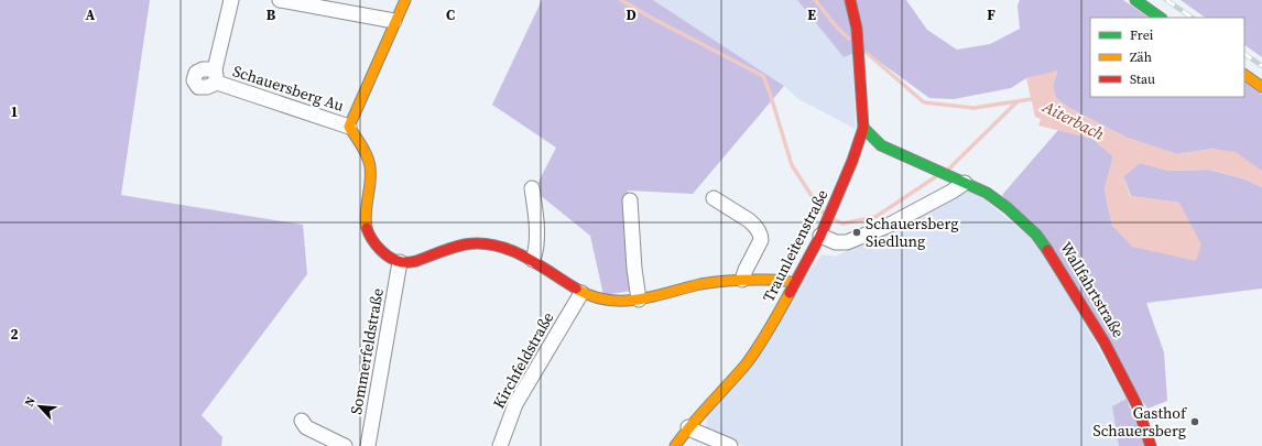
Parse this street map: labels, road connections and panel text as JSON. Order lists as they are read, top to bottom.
{
  "streets": {
    "street": [
      "Schauersberg Au",
      "Traunleitenstraße",
      "Wallfahrtstraße",
      "Sommerfeldstraße",
      "Kirchfeldstraße"
    ]
  },
  "crossings": [
    ["Schauersberg Au", "Sommerfeldstraße"],
    ["Traunleitenstraße", "Wallfahrtstraße"]
  ],
  "water": ["Aiterbach"],
  "places": ["Schauersberg Siedlung", "Gasthof Schauersberg"],
  "legend": ["Frei", "Zäh", "Stau"],
  "north": "top left",
  "grid": {
    "columns": [
      "A",
      "B",
      "C",
      "D",
      "E",
      "F"
    ],
    "rows": ["1", "2"]
  }
}
